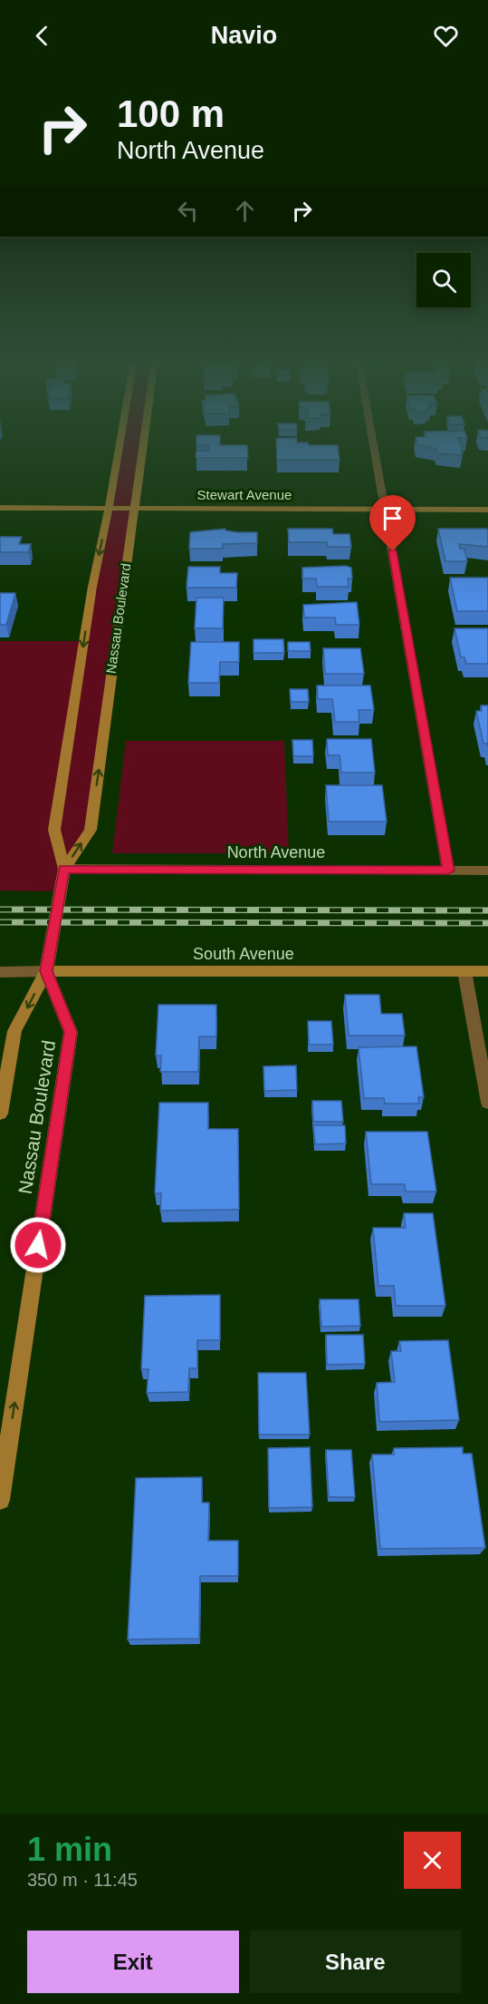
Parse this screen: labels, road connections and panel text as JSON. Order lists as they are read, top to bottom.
{
  "streets": {
    "main road": ["Stewart Avenue", "Nassau Boulevard", "South Avenue"],
    "street": ["North Avenue"]
  },
  "crossings": [
    ["Stewart Avenue", "Nassau Boulevard"],
    ["Nassau Boulevard", "North Avenue"],
    ["Nassau Boulevard", "South Avenue"]
  ],
  "page": {
    "header": "Navio",
    "turn": ["100 m", "North Avenue"],
    "heading": ["1 min", "350 m · 11:45"],
    "buttons": ["Exit", "Share"]
  }
}
